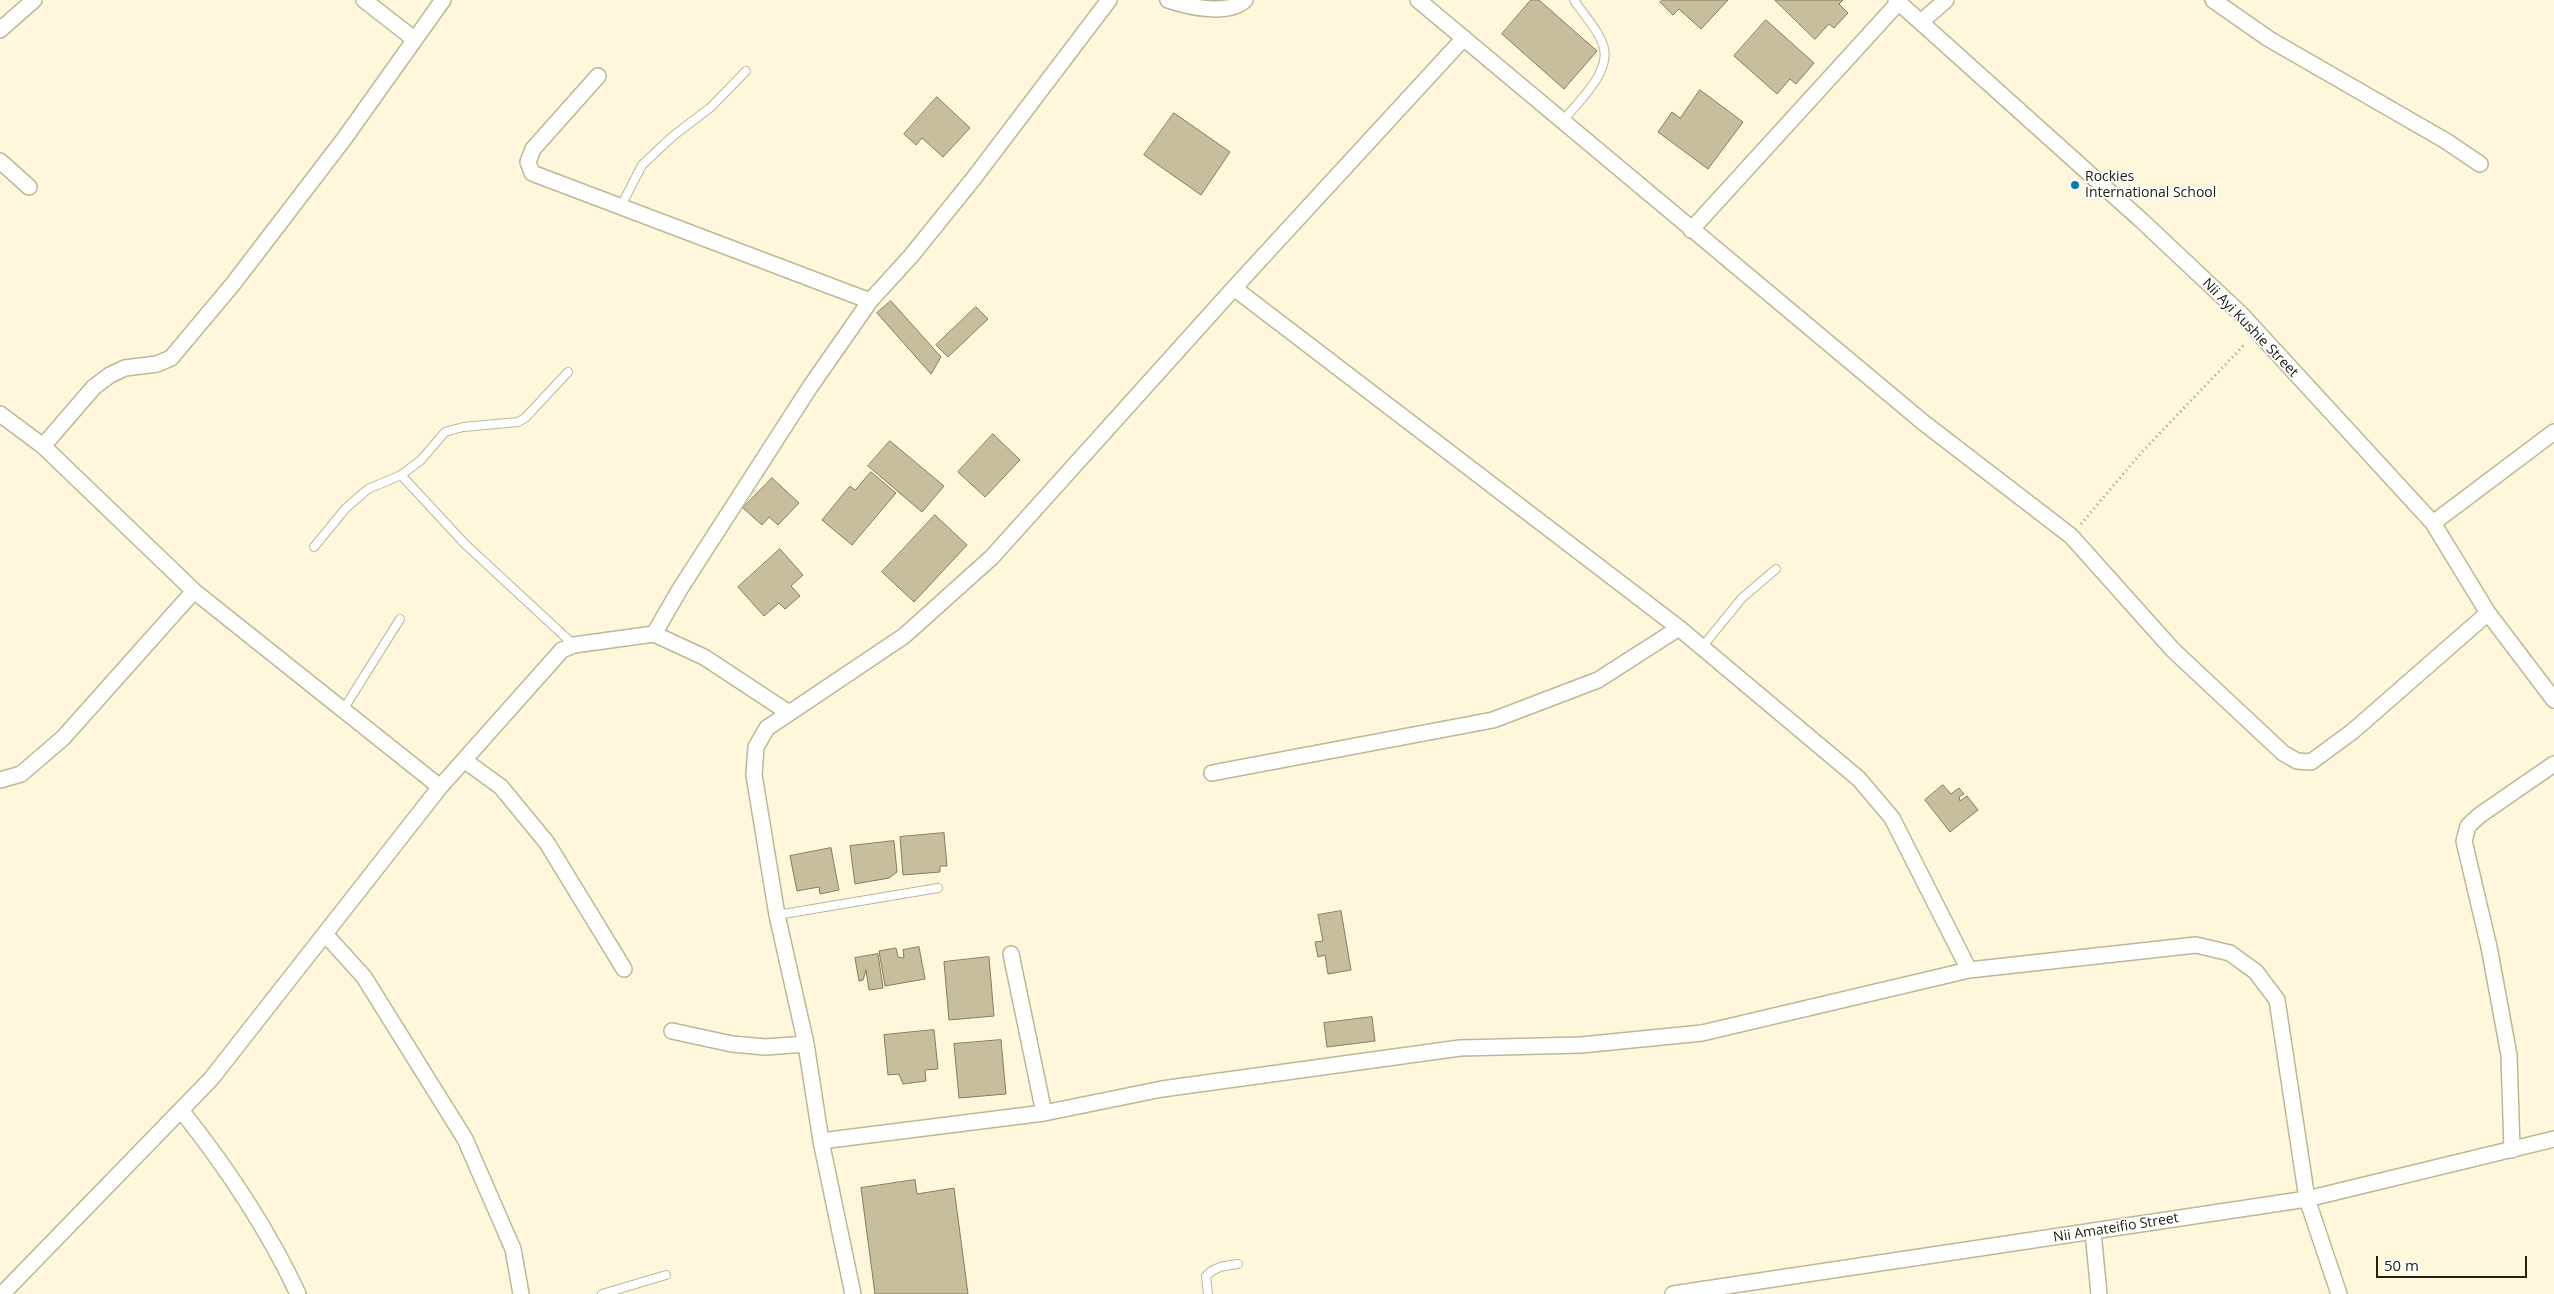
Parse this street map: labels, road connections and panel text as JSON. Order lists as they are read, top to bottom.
{
  "streets": {
    "street": ["Nii Ayi Kushie Street", "Nii Amateifio Street"]
  },
  "places": ["Rockies International School"],
  "scale_bar": "50 m"
}
